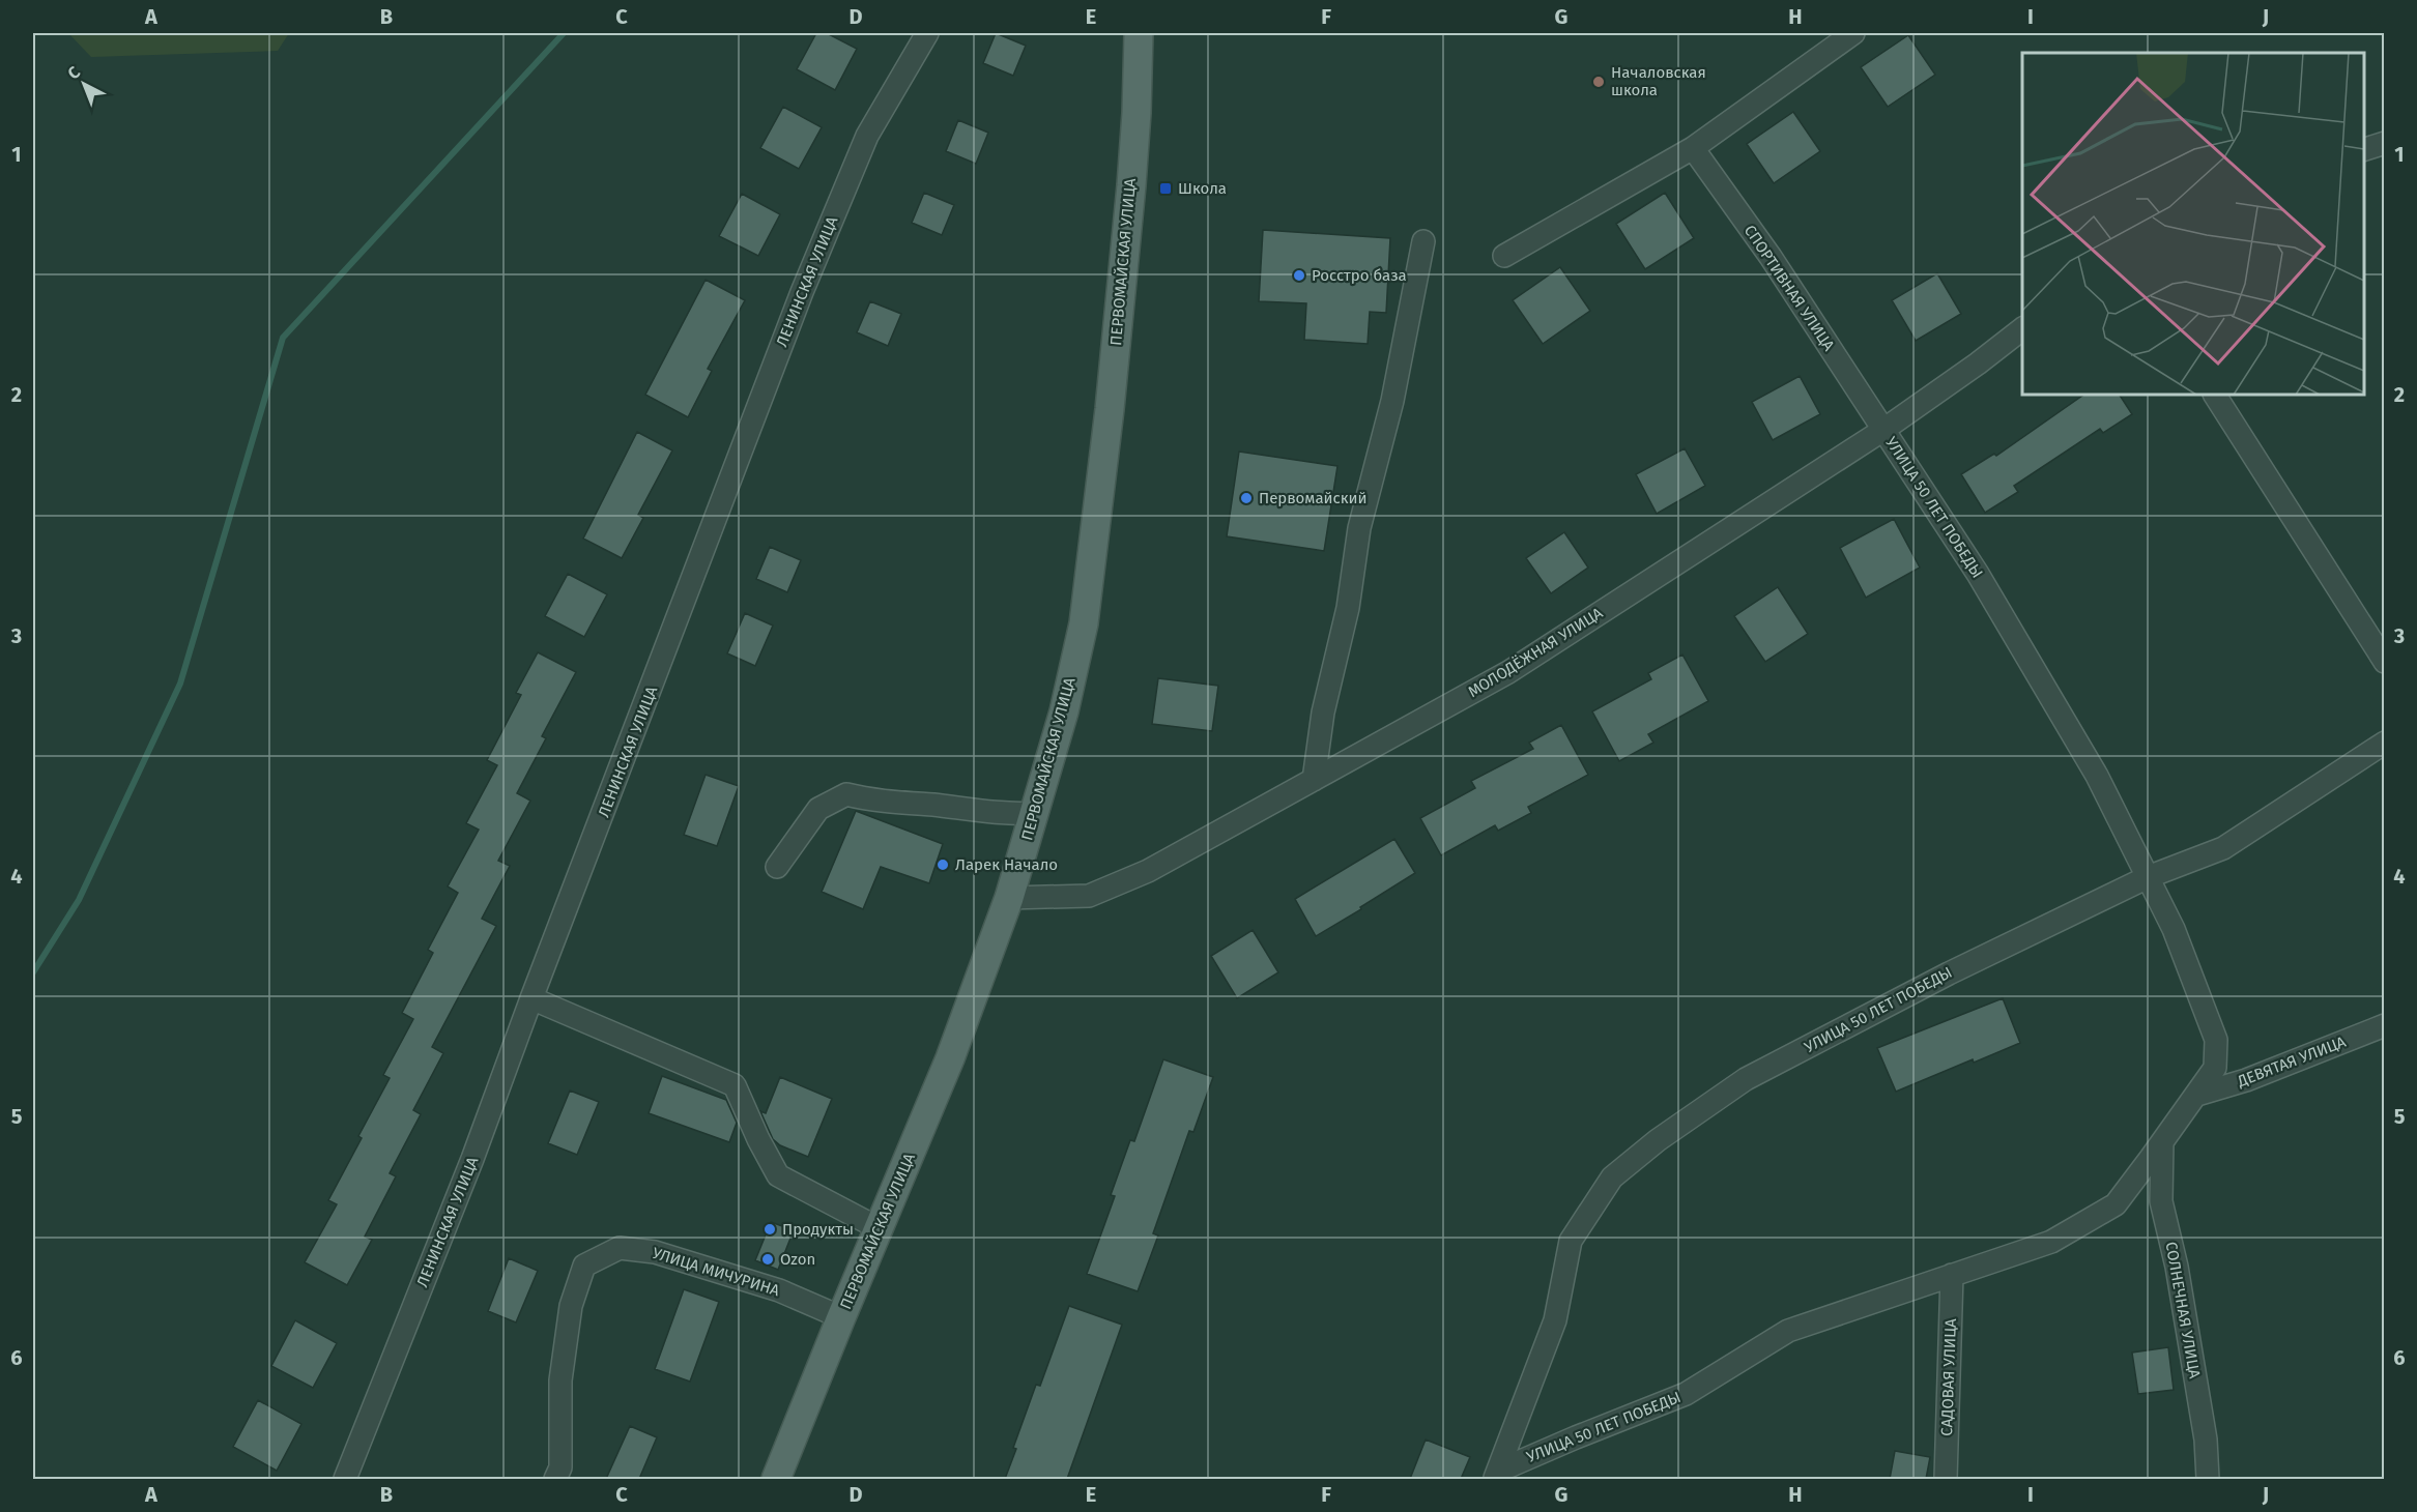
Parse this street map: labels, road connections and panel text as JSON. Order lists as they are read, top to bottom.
{
  "streets": {
    "main road": ["ПЕРВОМАЙСКАЯ УЛИЦА"],
    "street": [
      "ЛЕНИНСКАЯ УЛИЦА",
      "СПОРТИВНАЯ УЛИЦА",
      "УЛИЦА 50 ЛЕТ ПОБЕДЫ",
      "МОЛОДЁЖНАЯ УЛИЦА",
      "ДЕВЯТАЯ УЛИЦА",
      "УЛИЦА МИЧУРИНА",
      "СОЛНЕЧНАЯ УЛИЦА",
      "САДОВАЯ УЛИЦА"
    ]
  },
  "crossings": [
    ["ПЕРВОМАЙСКАЯ УЛИЦА", "МОЛОДЁЖНАЯ УЛИЦА"],
    ["ПЕРВОМАЙСКАЯ УЛИЦА", "УЛИЦА МИЧУРИНА"],
    ["СПОРТИВНАЯ УЛИЦА", "УЛИЦА 50 ЛЕТ ПОБЕДЫ"],
    ["СПОРТИВНАЯ УЛИЦА", "МОЛОДЁЖНАЯ УЛИЦА"],
    ["УЛИЦА 50 ЛЕТ ПОБЕДЫ", "МОЛОДЁЖНАЯ УЛИЦА"],
    ["УЛИЦА 50 ЛЕТ ПОБЕДЫ", "ДЕВЯТАЯ УЛИЦА"],
    ["УЛИЦА 50 ЛЕТ ПОБЕДЫ", "СОЛНЕЧНАЯ УЛИЦА"],
    ["УЛИЦА 50 ЛЕТ ПОБЕДЫ", "САДОВАЯ УЛИЦА"]
  ],
  "places": {
    "other": [
      "Началовская школа",
      "Росстро база",
      "Первомайский",
      "Ларек Начало",
      "Продукты",
      "Ozon"
    ],
    "transit": ["Школа"]
  },
  "north": "top left",
  "grid": {
    "columns": [
      "A",
      "B",
      "C",
      "D",
      "E",
      "F",
      "G",
      "H",
      "I",
      "J"
    ],
    "rows": [
      "1",
      "2",
      "3",
      "4",
      "5",
      "6"
    ]
  }
}
